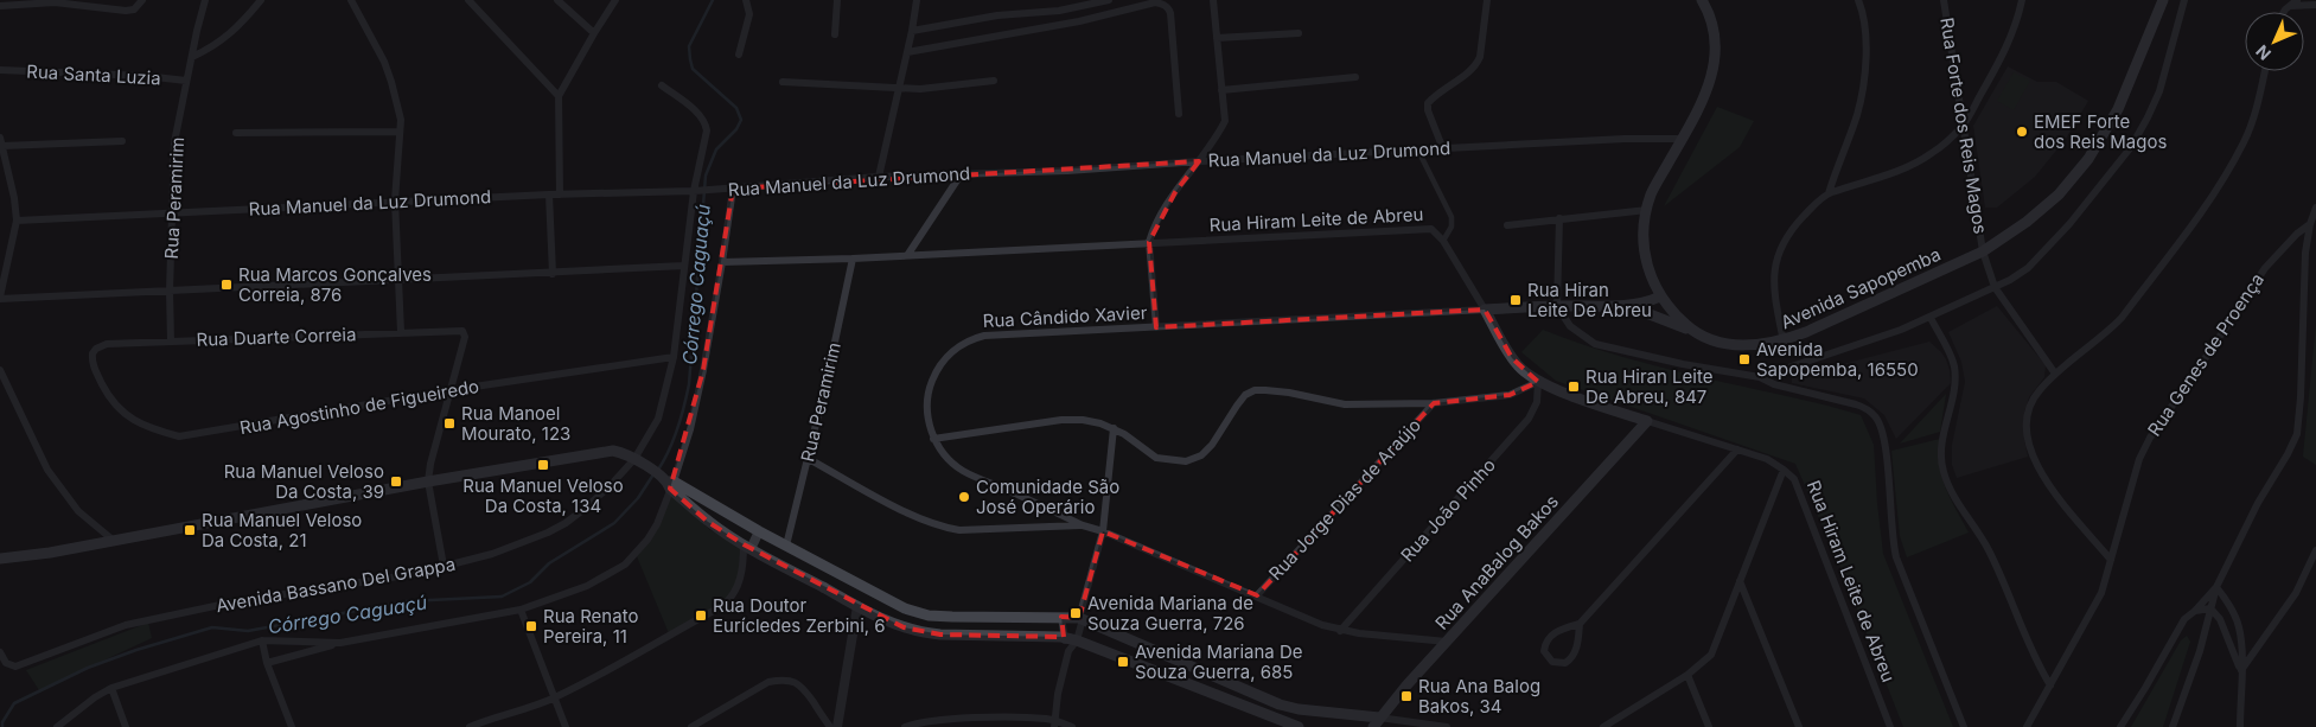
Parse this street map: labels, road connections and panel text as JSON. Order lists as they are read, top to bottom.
{
  "streets": {
    "main road": [
      "Rua Hiram Leite de Abreu",
      "Avenida Sapopemba",
      "Rua Cândido Xavier",
      "Rua AnaBalog Bakos"
    ],
    "street": [
      "Rua Santa Luzia",
      "Rua Forte dos Reis Magos",
      "Rua Manuel da Luz Drumond",
      "Rua Peramirim",
      "Rua Duarte Correia",
      "Rua Genes de Proença",
      "Rua Agostinho de Figueiredo",
      "Rua Jorge Dias de Araújo",
      "Rua João Pinho",
      "Avenida Bassano Del Grappa"
    ]
  },
  "crossings": [
    ["Rua Santa Luzia", "Rua Peramirim"],
    ["Rua Forte dos Reis Magos", "Avenida Sapopemba"],
    ["Rua Manuel da Luz Drumond", "Rua Peramirim"],
    ["Rua Manuel da Luz Drumond", "Avenida Sapopemba"],
    ["Rua Manuel da Luz Drumond", "Avenida Bassano Del Grappa"],
    ["Rua Peramirim", "Rua Hiram Leite de Abreu"],
    ["Rua Peramirim", "Rua Duarte Correia"],
    ["Rua Hiram Leite de Abreu", "Rua Cândido Xavier"],
    ["Rua Hiram Leite de Abreu", "Rua João Pinho"],
    ["Rua Hiram Leite de Abreu", "Rua AnaBalog Bakos"],
    ["Avenida Sapopemba", "Rua Cândido Xavier"],
    ["Rua Cândido Xavier", "Rua Jorge Dias de Araújo"],
    ["Rua Cândido Xavier", "Rua João Pinho"],
    ["Rua Cândido Xavier", "Rua AnaBalog Bakos"],
    ["Rua Duarte Correia", "Rua Agostinho de Figueiredo"],
    ["Rua Agostinho de Figueiredo", "Avenida Bassano Del Grappa"]
  ],
  "water": ["Córrego Caguaçú"],
  "places": {
    "other": ["EMEF Forte dos Reis Magos", "Comunidade São José Operário"],
    "transit": [
      "Rua Marcos Gonçalves Correia, 876",
      "Rua Hiran Leite De Abreu",
      "Avenida Sapopemba, 16550",
      "Rua Hiran Leite De Abreu, 847",
      "Rua Manoel Mourato, 123",
      "Rua Manuel Veloso Da Costa, 134",
      "Rua Manuel Veloso Da Costa, 39",
      "Rua Manuel Veloso Da Costa, 21",
      "Avenida Mariana de Souza Guerra, 726",
      "Rua Doutor Eurícledes Zerbini, 6",
      "Rua Renato Pereira, 11",
      "Avenida Mariana De Souza Guerra, 685",
      "Rua Ana Balog Bakos, 34"
    ]
  },
  "north": "bottom left"
}
